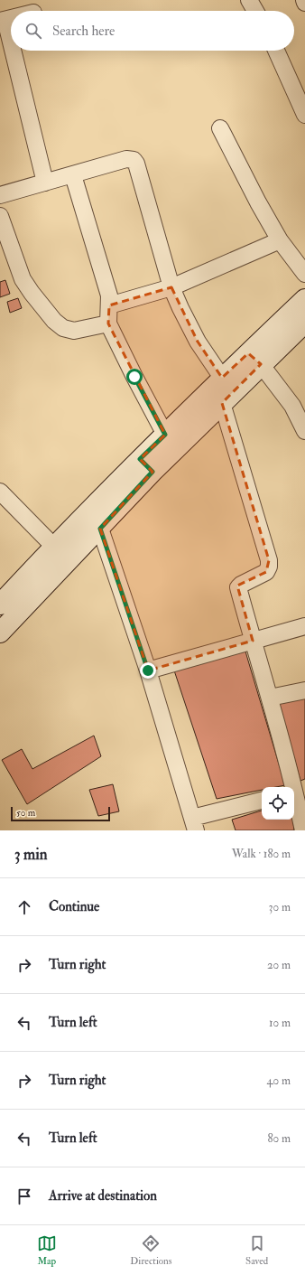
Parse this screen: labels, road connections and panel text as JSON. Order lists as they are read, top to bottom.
{
  "scale_bar": "50 m",
  "page": {
    "search": "Search here",
    "scale": "50 m",
    "heading": ["3 min", "Walk · 180 m"],
    "list": [
      ["Continue", "30 m"],
      ["Turn right", "20 m"],
      ["Turn left", "10 m"],
      ["Turn right", "40 m"],
      ["Turn left", "80 m"],
      "Arrive at destination"
    ],
    "nav": ["Map", "Directions", "Saved"]
  }
}
